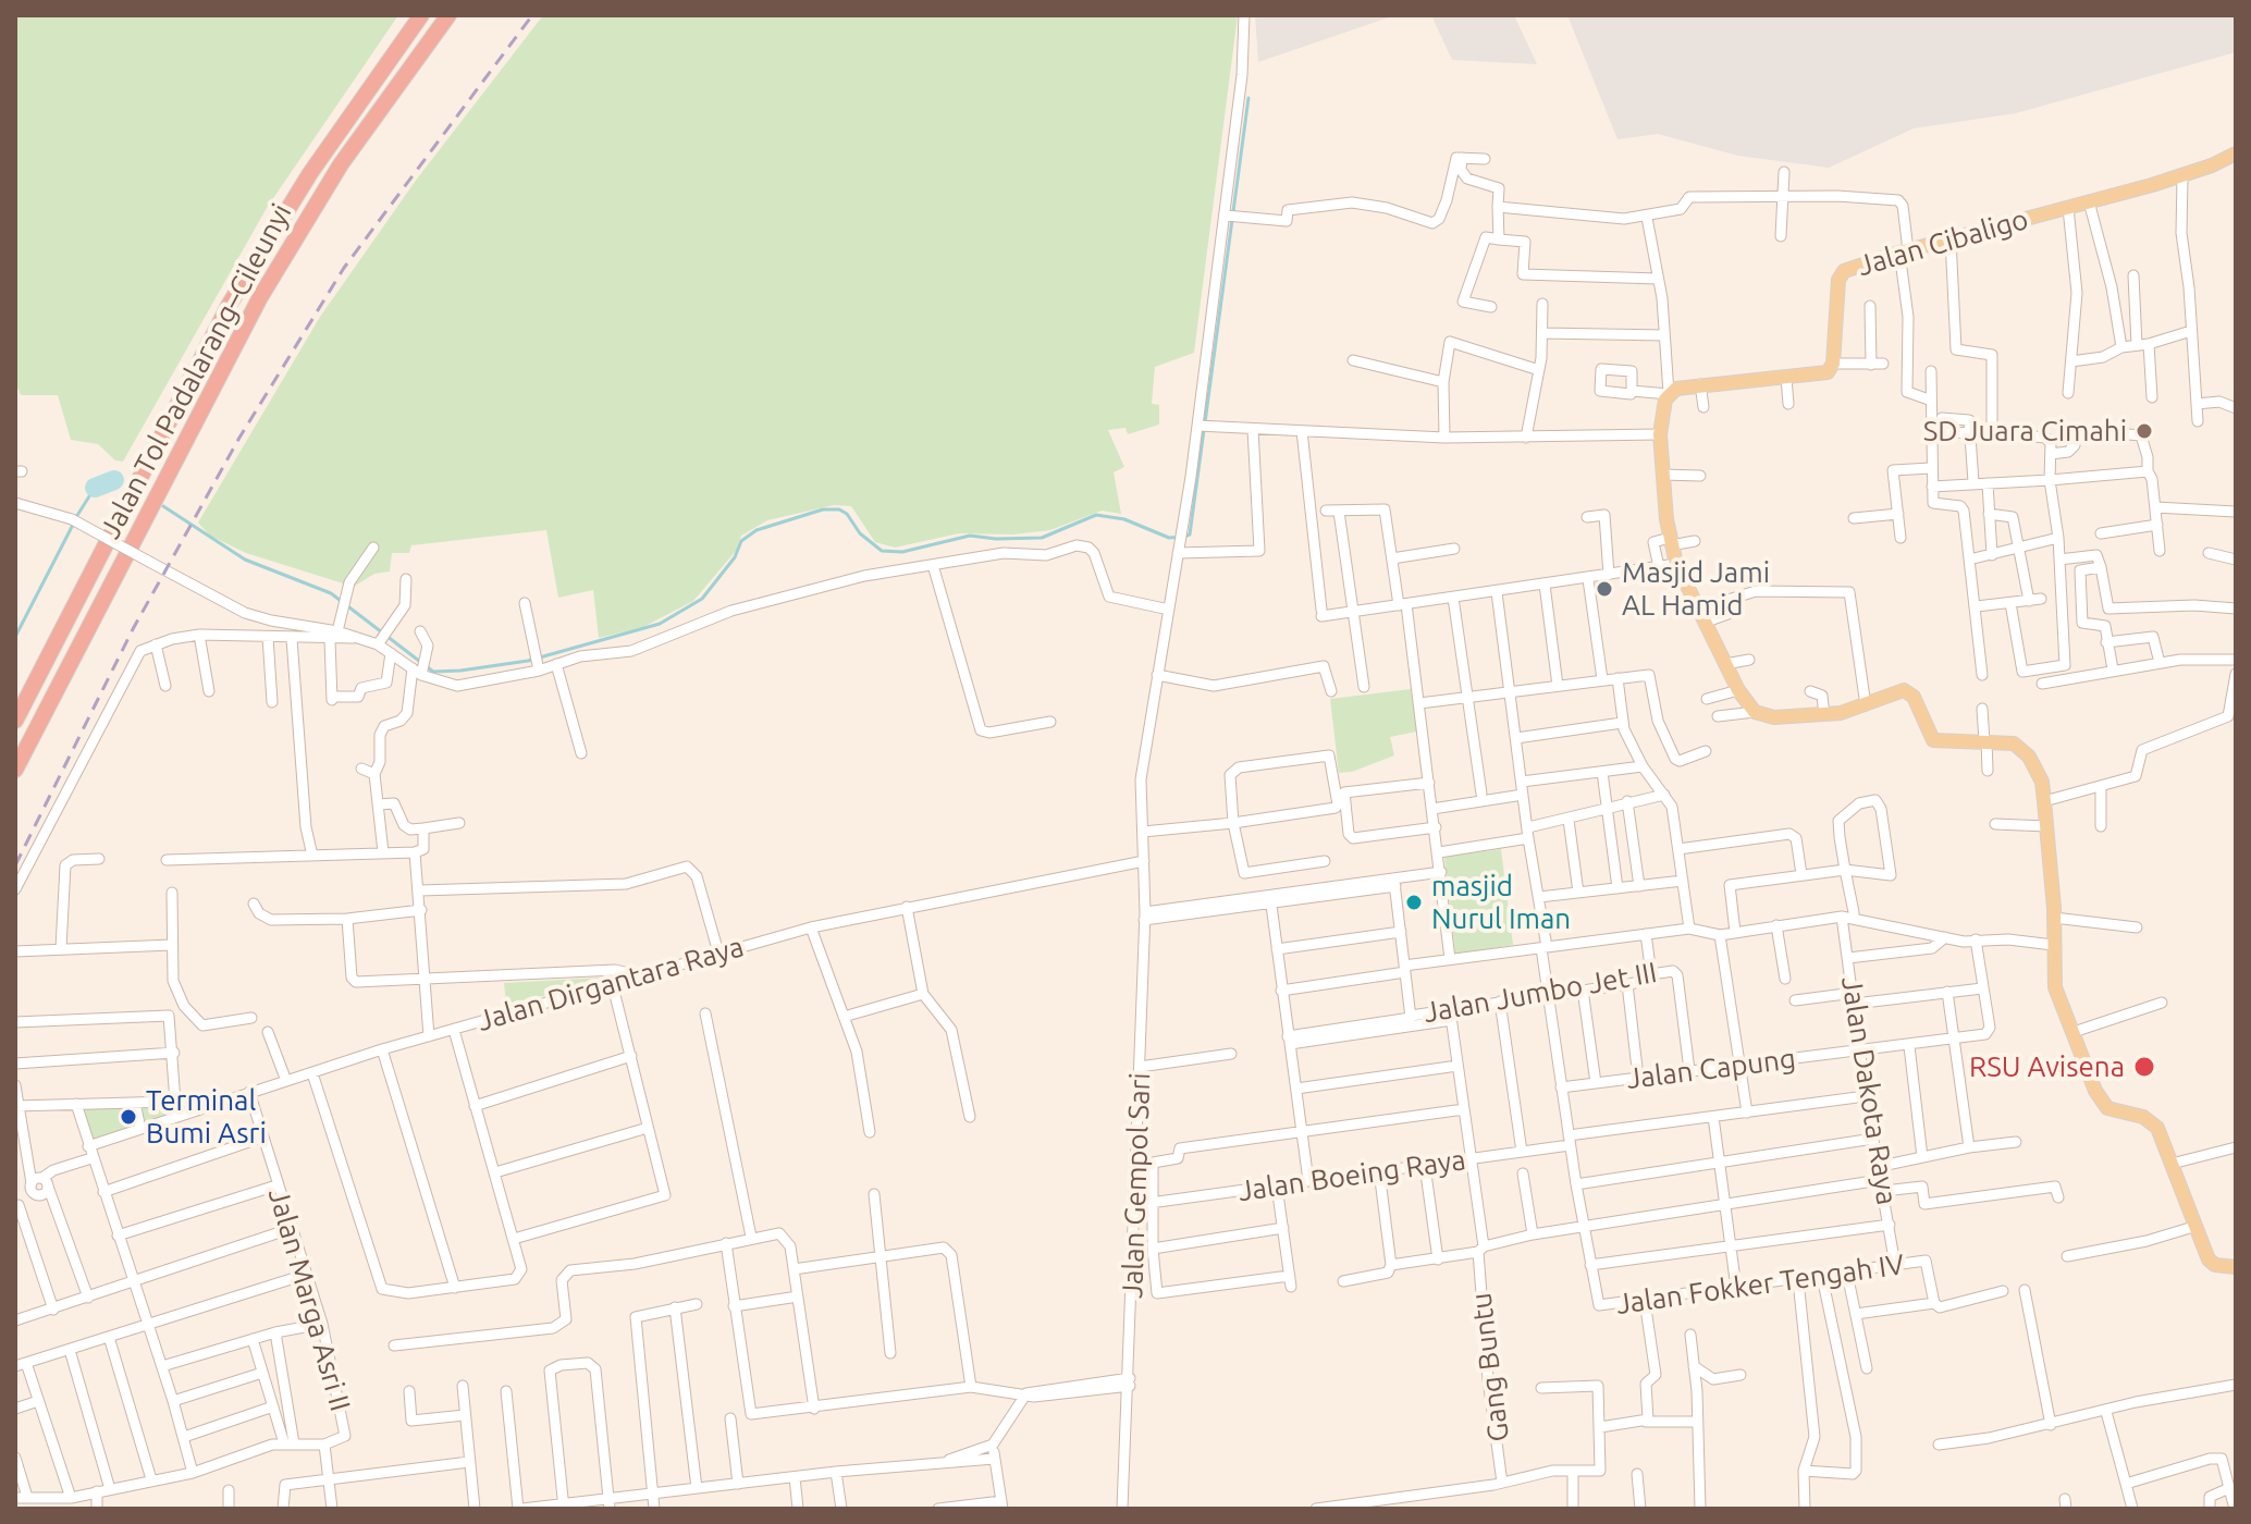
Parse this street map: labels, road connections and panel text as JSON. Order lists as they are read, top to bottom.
{
  "streets": {
    "highway": ["Jalan Tol Padalarang–Cileunyi"],
    "main road": ["Jalan Cibaligo"],
    "street": [
      "Jalan Dirgantara Raya",
      "Jalan Jumbo Jet III",
      "Jalan Capung",
      "Jalan Dakota Raya",
      "Jalan Boeing Raya",
      "Jalan Gempol Sari",
      "Jalan Fokker Tengah IV",
      "Jalan Marga Asri II",
      "Gang Buntu"
    ]
  },
  "crossings": [
    ["Jalan Dirgantara Raya", "Jalan Gempol Sari"],
    ["Jalan Dirgantara Raya", "Jalan Marga Asri II"],
    ["Jalan Jumbo Jet III", "Jalan Capung"],
    ["Jalan Jumbo Jet III", "Jalan Fokker Tengah IV"],
    ["Jalan Jumbo Jet III", "Gang Buntu"],
    ["Jalan Capung", "Jalan Dakota Raya"],
    ["Jalan Capung", "Jalan Fokker Tengah IV"],
    ["Jalan Dakota Raya", "Jalan Boeing Raya"],
    ["Jalan Dakota Raya", "Jalan Fokker Tengah IV"],
    ["Jalan Boeing Raya", "Jalan Gempol Sari"],
    ["Jalan Boeing Raya", "Jalan Fokker Tengah IV"],
    ["Jalan Boeing Raya", "Gang Buntu"]
  ],
  "places": [
    "SD Juara Cimahi",
    "Masjid Jami AL Hamid",
    "masjid Nurul Iman",
    "RSU Avisena",
    "Terminal Bumi Asri"
  ]
}
